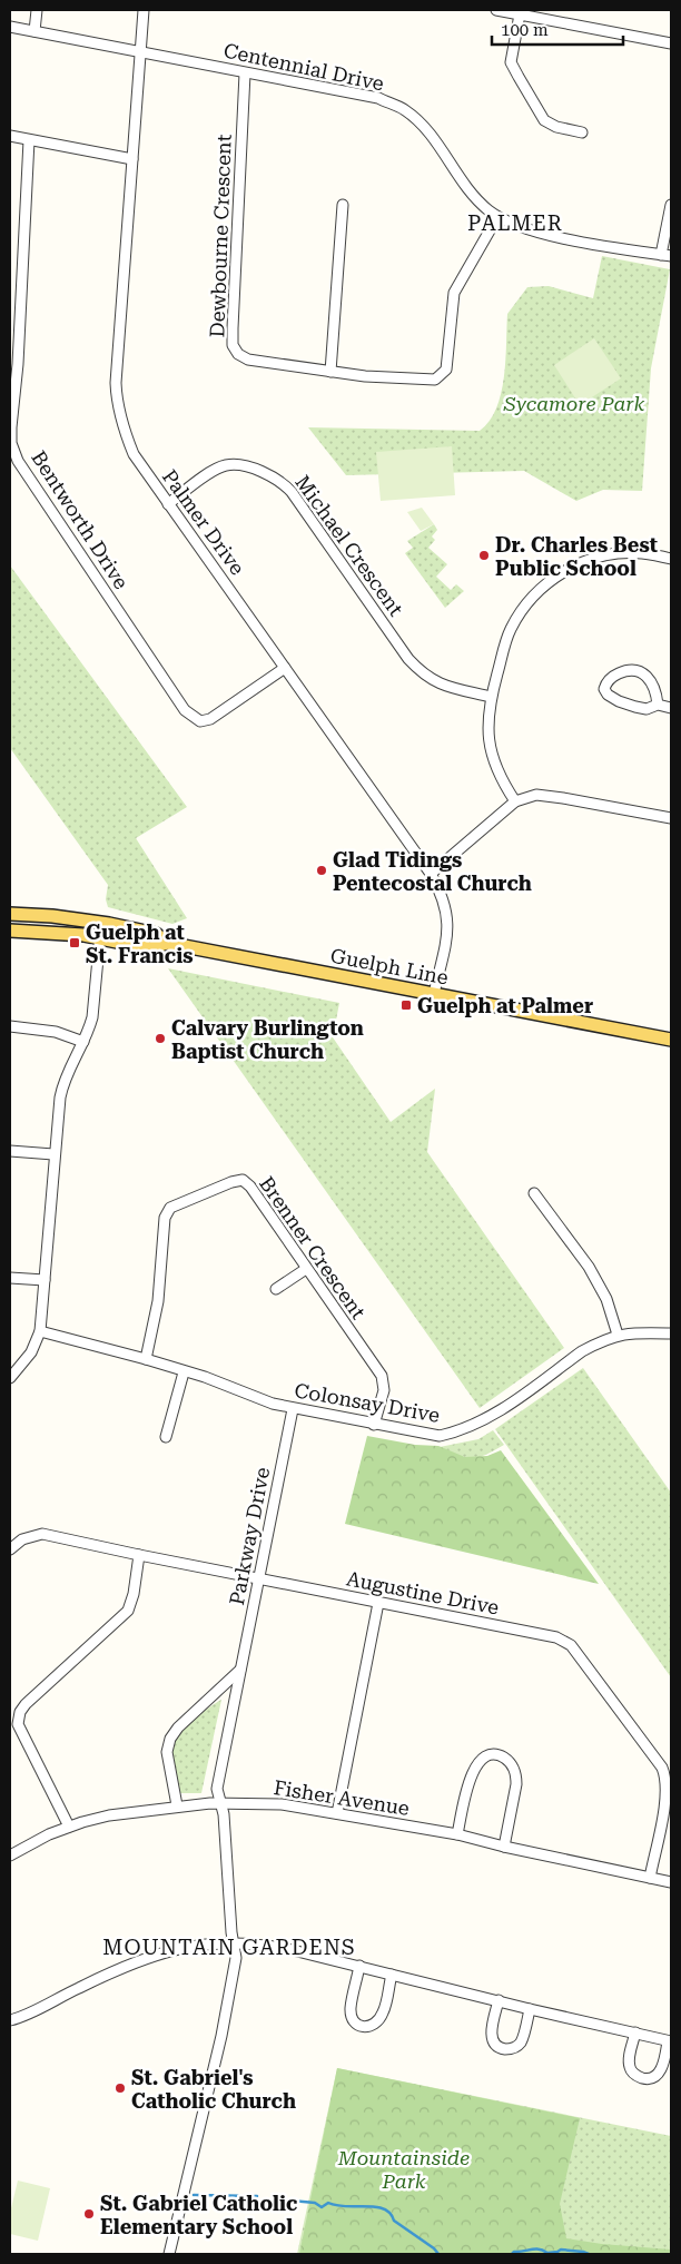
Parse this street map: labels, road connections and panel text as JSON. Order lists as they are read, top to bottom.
{
  "streets": {
    "main road": ["Guelph Line"],
    "street": [
      "Centennial Drive",
      "Dewbourne Crescent",
      "Bentworth Drive",
      "Palmer Drive",
      "Michael Crescent",
      "Brenner Crescent",
      "Colonsay Drive",
      "Parkway Drive",
      "Augustine Drive",
      "Fisher Avenue"
    ]
  },
  "crossings": [
    ["Centennial Drive", "Dewbourne Crescent"],
    ["Centennial Drive", "Palmer Drive"],
    ["Bentworth Drive", "Palmer Drive"],
    ["Palmer Drive", "Michael Crescent"],
    ["Palmer Drive", "Guelph Line"],
    ["Brenner Crescent", "Colonsay Drive"],
    ["Colonsay Drive", "Parkway Drive"],
    ["Parkway Drive", "Augustine Drive"],
    ["Parkway Drive", "Fisher Avenue"],
    ["Augustine Drive", "Fisher Avenue"]
  ],
  "districts": ["PALMER", "MOUNTAIN GARDENS"],
  "parks": ["Sycamore Park", "Mountainside Park"],
  "places": {
    "other": [
      "Dr. Charles Best Public School",
      "Glad Tidings Pentecostal Church",
      "Calvary Burlington Baptist Church",
      "St. Gabriel's Catholic Church",
      "St. Gabriel Catholic Elementary School"
    ],
    "transit": ["Guelph at St. Francis", "Guelph at Palmer"]
  },
  "scale_bar": "100 m"
}
